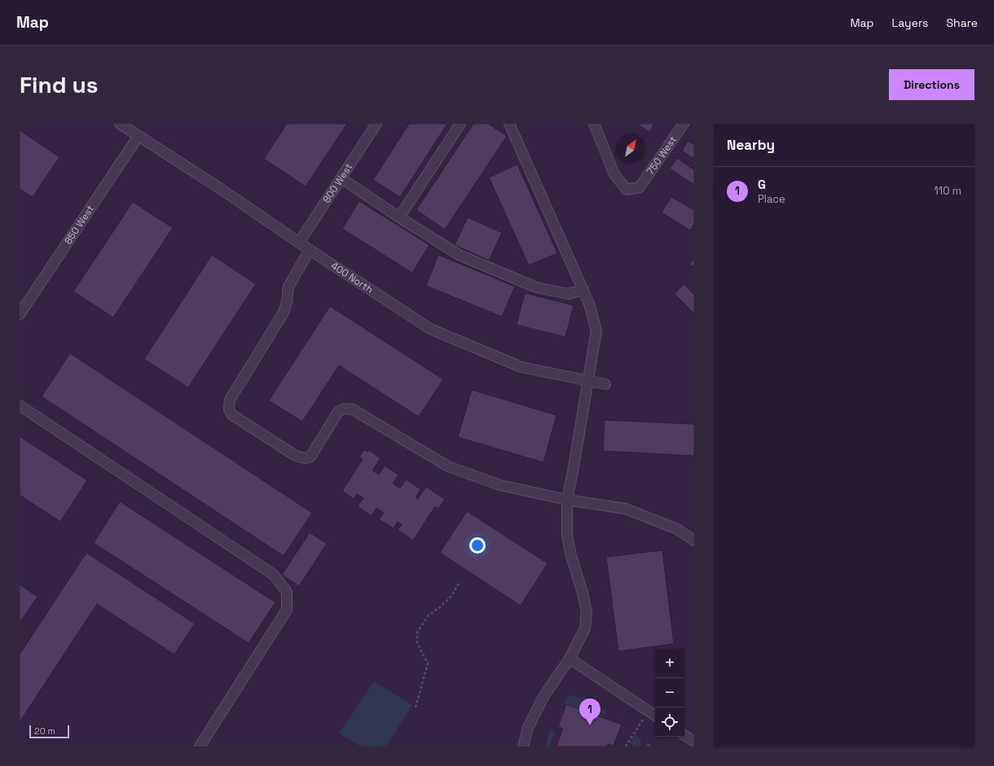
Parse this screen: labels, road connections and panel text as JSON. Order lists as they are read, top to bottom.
{
  "streets": {
    "street": [
      "750 West",
      "800 West",
      "850 West",
      "400 North"
    ]
  },
  "crossings": [
    ["800 West", "400 North"],
    ["850 West", "400 North"]
  ],
  "scale_bar": "20 m",
  "north": "top right",
  "page": {
    "header": "Map",
    "nav": ["Map", "Layers", "Share"],
    "buttons": "Directions",
    "title": "Find us",
    "heading": "Nearby",
    "list": [
      {
        "mark": "1",
        "name": "G",
        "note": "Place",
        "value": "110 m"
      }
    ],
    "map_buttons": ["+", "−"],
    "pins": "1",
    "scale": "20 m"
  }
}
